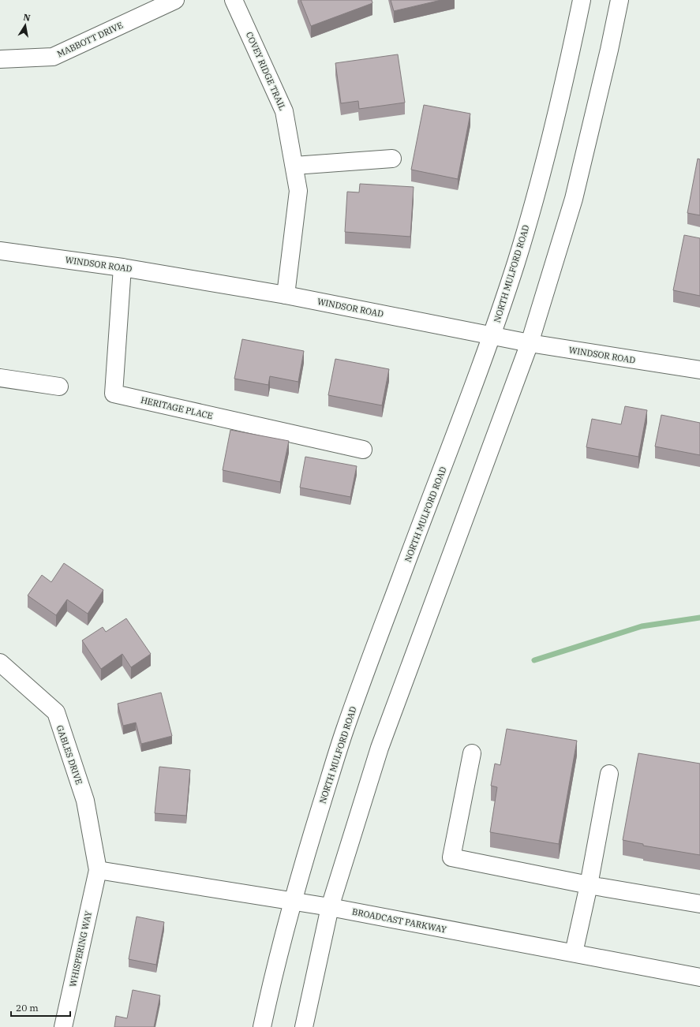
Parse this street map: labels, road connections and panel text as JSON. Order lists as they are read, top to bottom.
{
  "streets": {
    "street": [
      "MABBOTT DRIVE",
      "COVEY RIDGE TRAIL",
      "WINDSOR ROAD",
      "NORTH MULFORD ROAD",
      "HERITAGE PLACE",
      "GABLES DRIVE",
      "BROADCAST PARKWAY",
      "WHISPERING WAY"
    ]
  },
  "crossings": [
    ["COVEY RIDGE TRAIL", "WINDSOR ROAD"],
    ["WINDSOR ROAD", "NORTH MULFORD ROAD"],
    ["WINDSOR ROAD", "HERITAGE PLACE"],
    ["NORTH MULFORD ROAD", "BROADCAST PARKWAY"],
    ["GABLES DRIVE", "BROADCAST PARKWAY"],
    ["GABLES DRIVE", "WHISPERING WAY"],
    ["BROADCAST PARKWAY", "WHISPERING WAY"]
  ],
  "scale_bar": "20 m",
  "north": "top"
}
